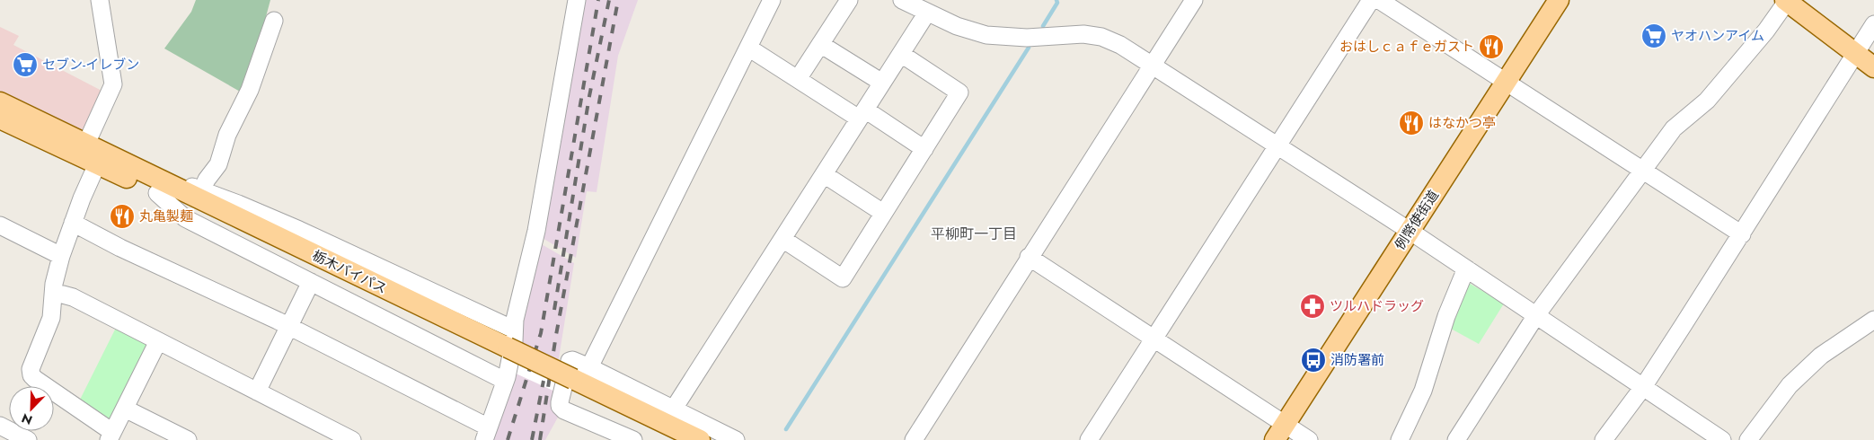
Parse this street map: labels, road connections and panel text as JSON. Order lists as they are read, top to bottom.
{
  "streets": {
    "main road": ["例幣使街道", "栃木バイパス"]
  },
  "districts": ["平柳町一丁目"],
  "places": {
    "supermarket": ["ヤオハンアイム", "セブン-イレブン"],
    "restaurant": ["おはしｃａｆｅガスト", "はなかつ亭", "丸亀製麺"],
    "pharmacy": ["ツルハドラッグ"],
    "bus stop": ["消防署前"]
  },
  "north": "bottom left"
}
